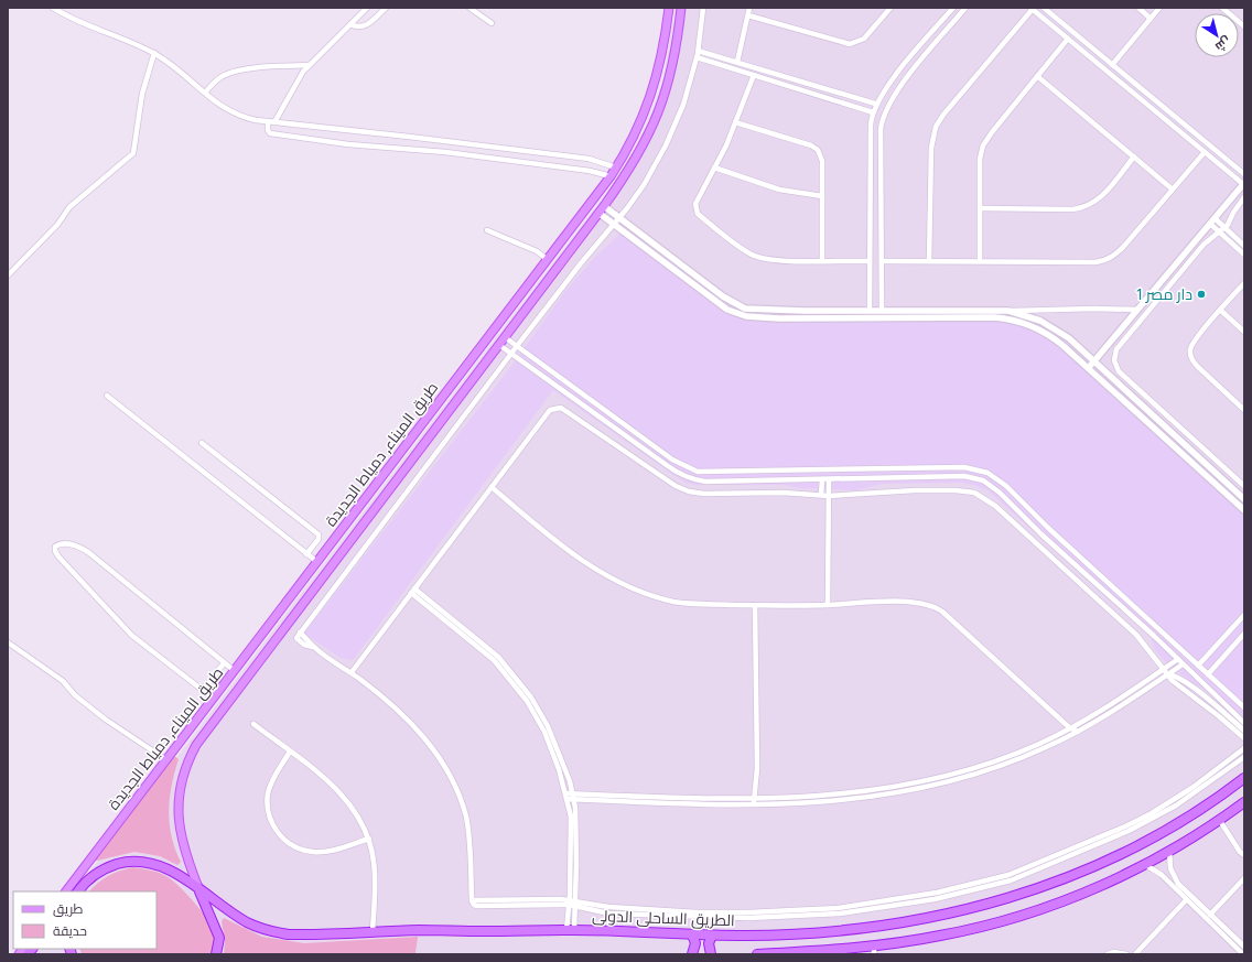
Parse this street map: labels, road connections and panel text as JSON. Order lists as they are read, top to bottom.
{
  "streets": {
    "highway": ["الطريق الساحلى الدولى"],
    "main road": ["طريق الميناء, دمياط الجديدة"]
  },
  "crossings": [
    ["طريق الميناء, دمياط الجديدة", "الطريق الساحلى الدولى"]
  ],
  "places": ["دار مصر 1"],
  "legend": ["طريق", "حديقة"],
  "north": "bottom right"
}
